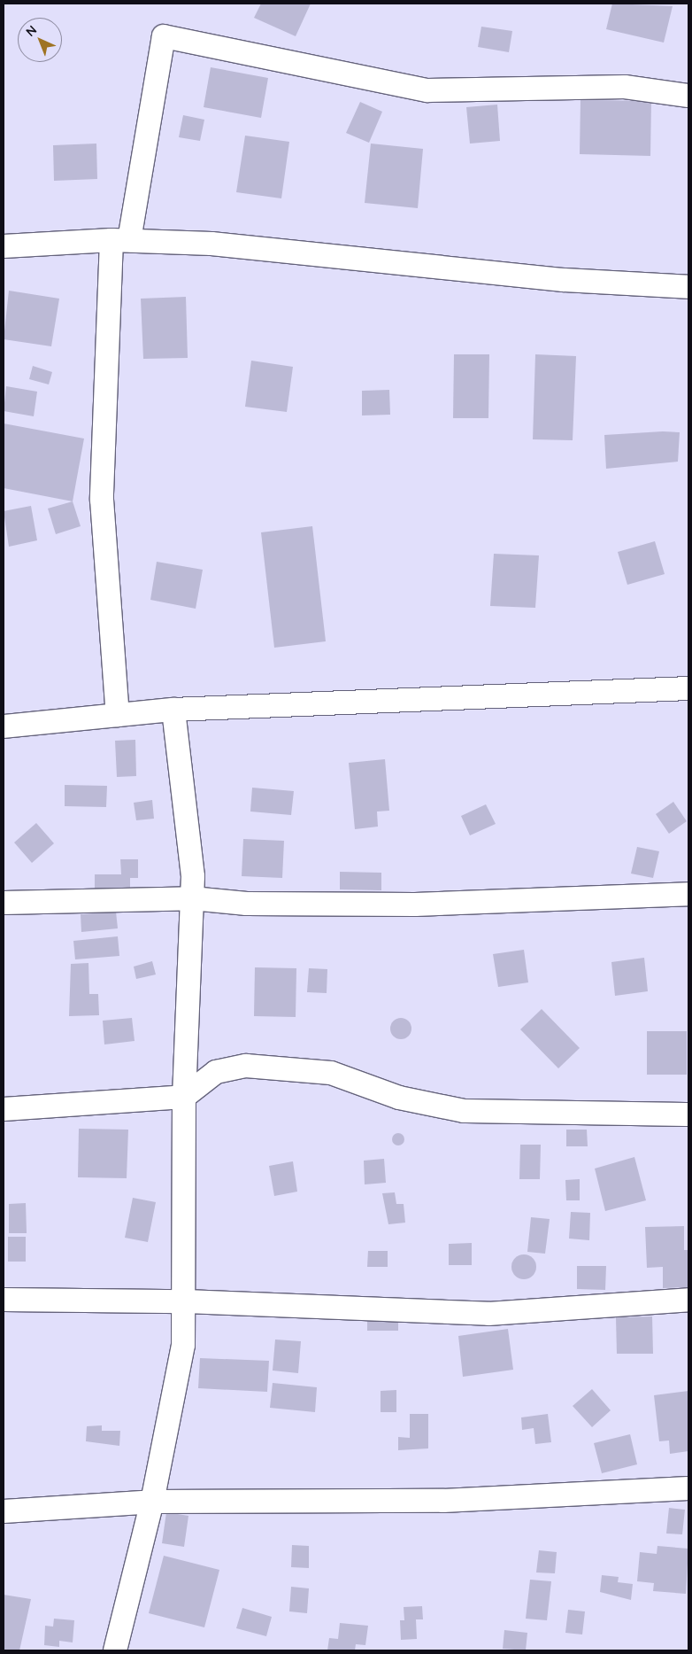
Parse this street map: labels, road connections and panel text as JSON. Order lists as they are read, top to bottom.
{
  "north": "top left"
}
